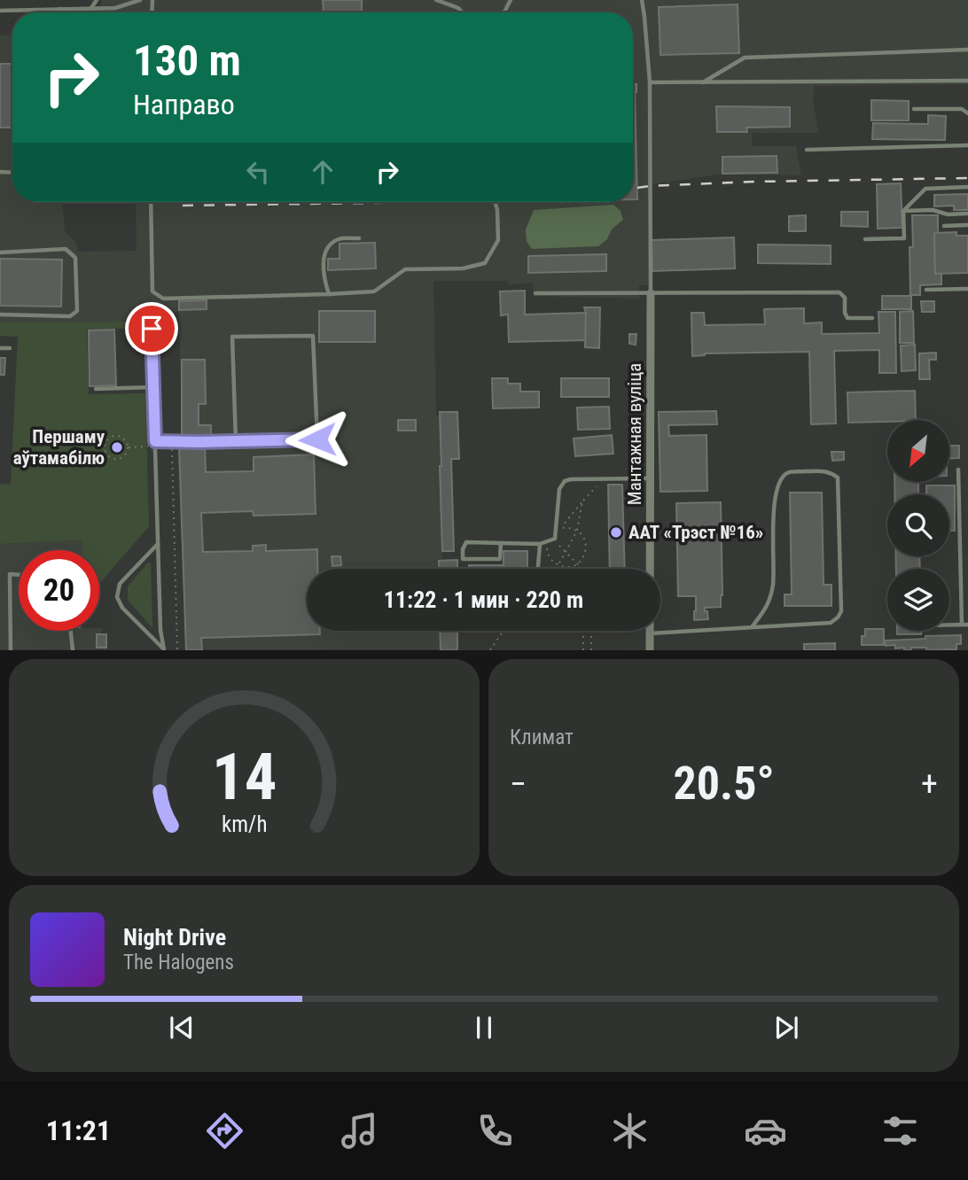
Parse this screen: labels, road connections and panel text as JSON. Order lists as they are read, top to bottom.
{
  "streets": {
    "street": ["Мантажная вуліца"]
  },
  "places": ["Першаму аўтамабілю", "ААТ «Трэст №16»"],
  "north": "bottom left",
  "page": {
    "turn": ["130 m", "Направо"],
    "limit": "20",
    "trip": "11:22 · 1 мин · 220 m",
    "tile": "Климат",
    "heat": ["−", "20.5°", "+"],
    "song": ["Night Drive", "The Halogens"],
    "tabs": "11:21",
    "gauge": ["14", "km/h"]
  }
}
